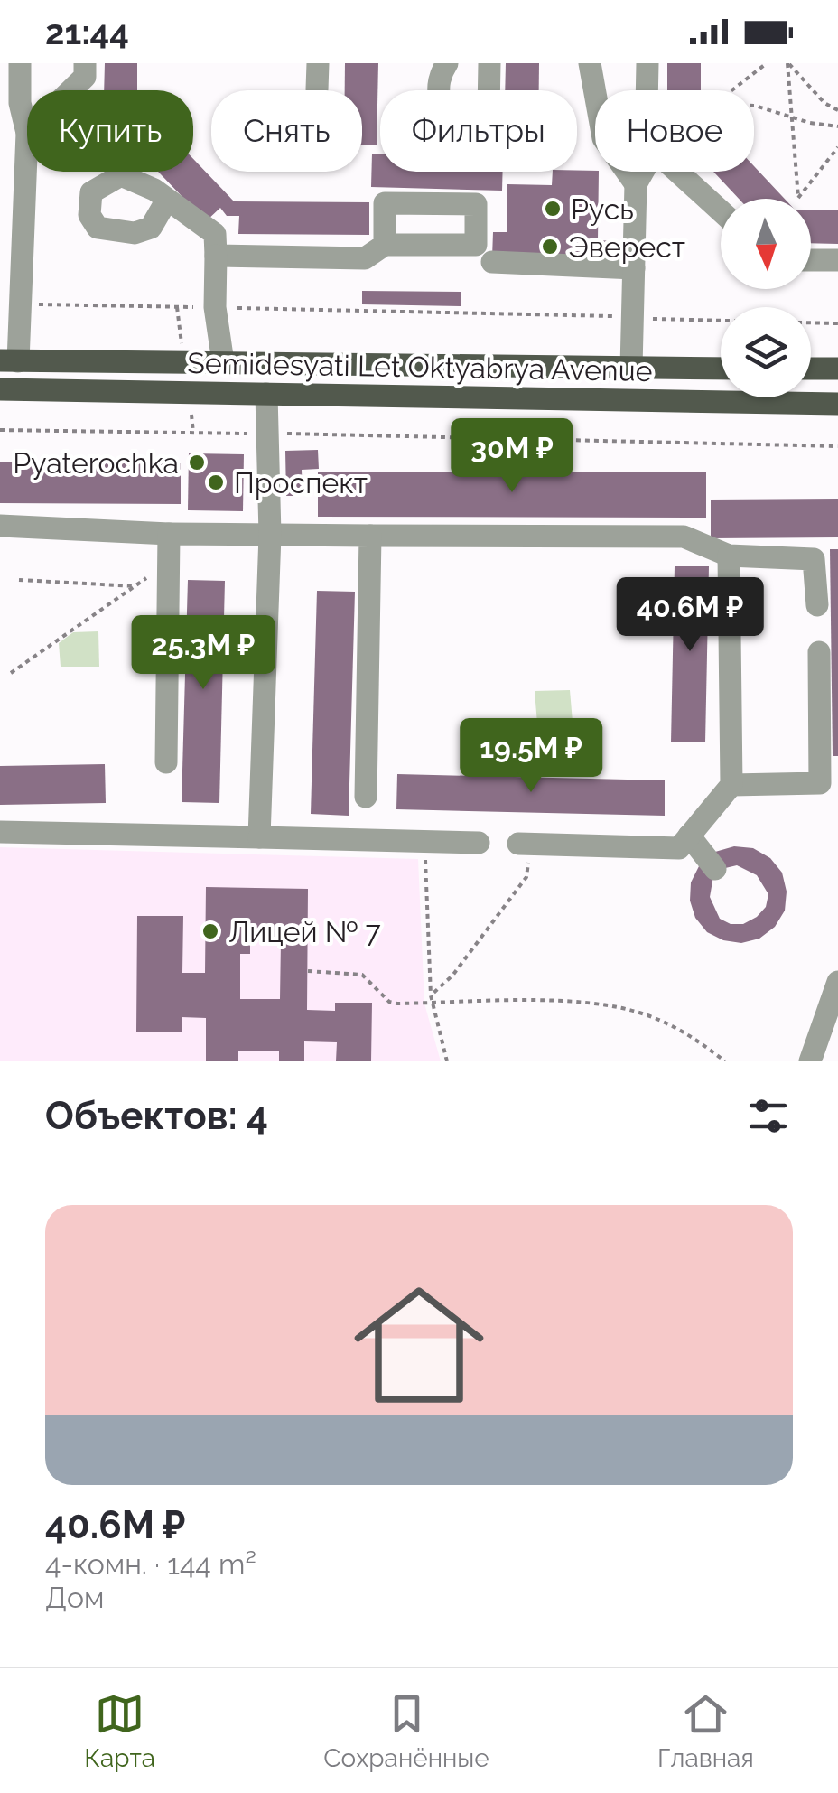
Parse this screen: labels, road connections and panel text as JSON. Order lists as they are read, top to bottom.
{
  "streets": {
    "main road": ["Semidesyati Let Oktyabrya Avenue"]
  },
  "places": [
    "Русь",
    "Эверест",
    "Pyaterochka",
    "Проспект",
    "Лицей № 7"
  ],
  "north": "bottom",
  "page": {
    "status": "21:44",
    "chip": [
      "Купить",
      "Снять",
      "Фильтры",
      "Новое"
    ],
    "price": [
      "30M ₽",
      "40.6M ₽",
      "25.3M ₽",
      "19.5M ₽"
    ],
    "heading": "Объектов: 4",
    "list": [
      {
        "name": "40.6M ₽",
        "note": "4-комн. · 144 m² · Дом"
      }
    ],
    "tabs": ["Карта", "Сохранённые", "Главная"]
  }
}
